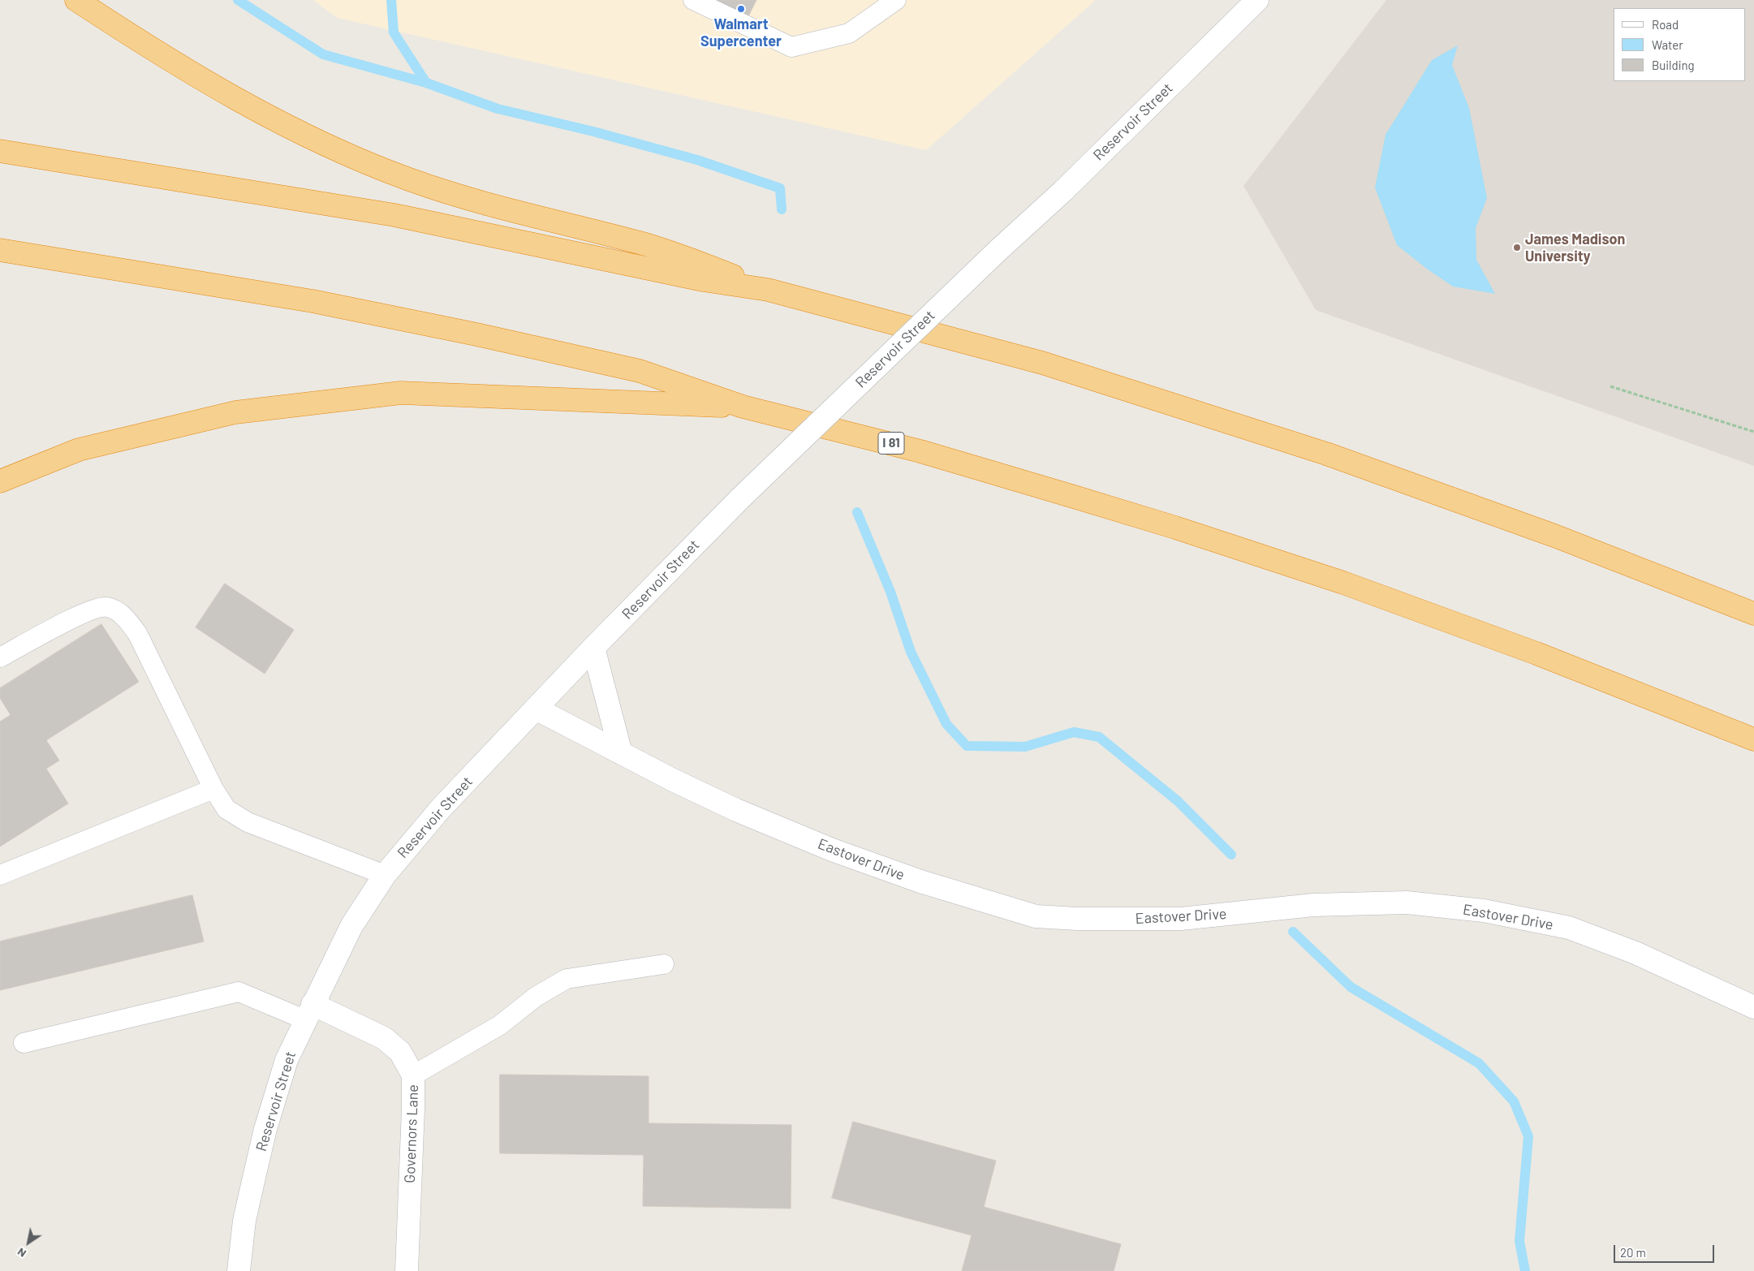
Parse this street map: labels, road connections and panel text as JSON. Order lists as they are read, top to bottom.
{
  "streets": {
    "highway": ["I 81"],
    "street": ["Reservoir Street", "Eastover Drive", "Governors Lane"]
  },
  "crossings": [
    ["Reservoir Street", "Eastover Drive"],
    ["Reservoir Street", "Governors Lane"]
  ],
  "places": ["Walmart Supercenter", "James Madison University"],
  "legend": ["Road", "Water", "Building"],
  "scale_bar": "20 m",
  "north": "bottom left"
}
